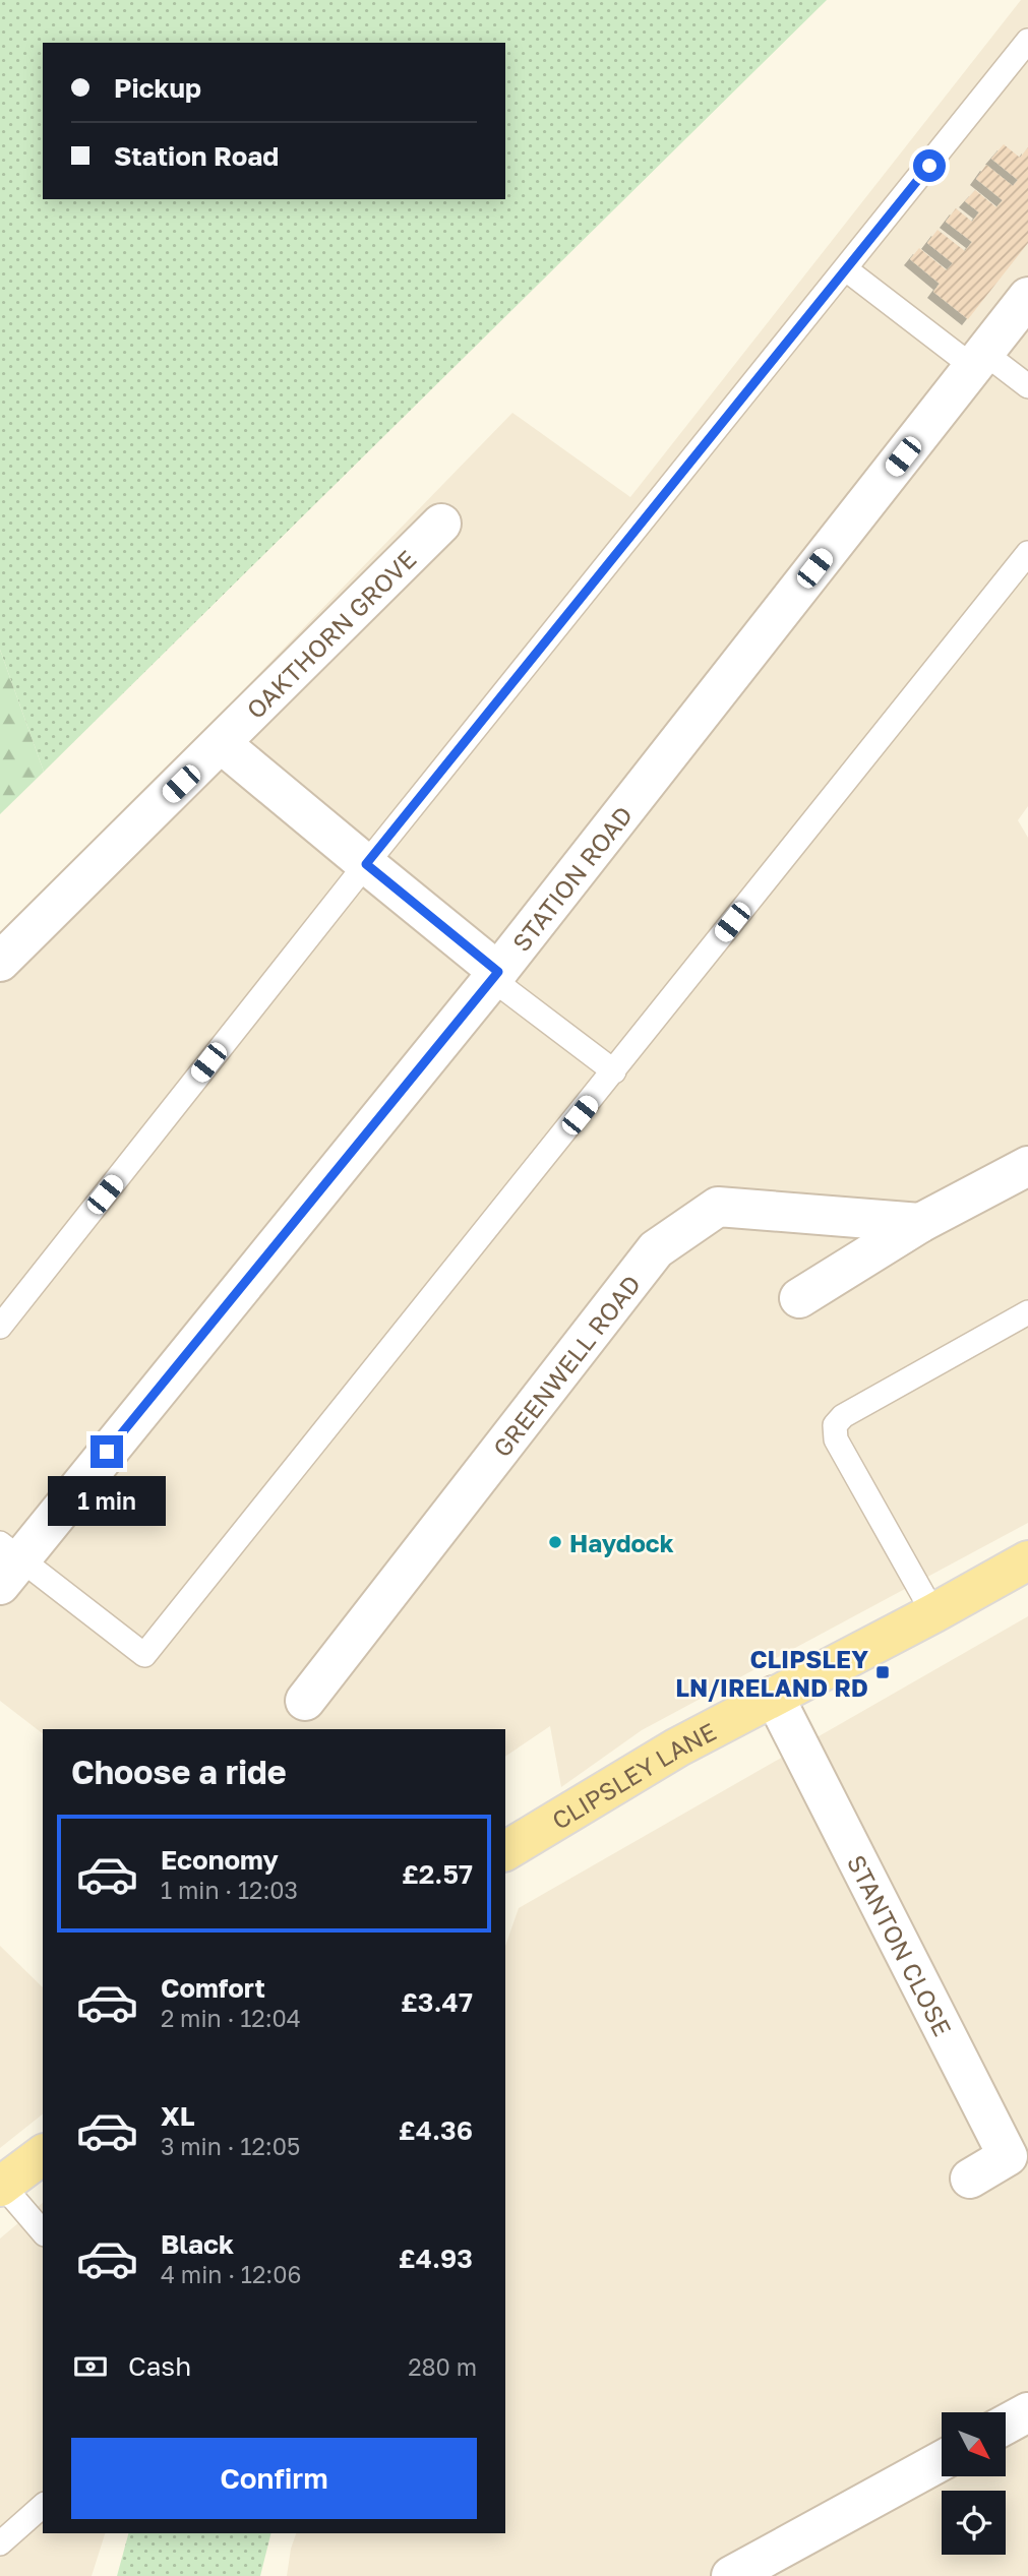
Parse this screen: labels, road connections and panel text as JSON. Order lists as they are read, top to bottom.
{
  "streets": {
    "main road": ["CLIPSLEY LANE"],
    "street": [
      "OAKTHORN GROVE",
      "STATION ROAD",
      "GREENWELL ROAD",
      "STANTON CLOSE"
    ]
  },
  "crossings": [
    ["CLIPSLEY LANE", "STANTON CLOSE"]
  ],
  "places": {
    "other": ["Haydock"],
    "transit": ["CLIPSLEY LN/IRELAND RD"]
  },
  "north": "bottom right",
  "page": {
    "banner": ["Pickup", "Station Road"],
    "bubble": "1 min",
    "heading": "Choose a ride",
    "list": [
      {
        "name": "Economy",
        "note": "1 min · 12:03",
        "value": "£2.57"
      },
      {
        "name": "Comfort",
        "note": "2 min · 12:04",
        "value": "£3.47"
      },
      {
        "name": "XL",
        "note": "3 min · 12:05",
        "value": "£4.36"
      },
      {
        "name": "Black",
        "note": "4 min · 12:06",
        "value": "£4.93"
      }
    ],
    "pay": ["Cash", "280 m"],
    "buttons": "Confirm"
  }
}
